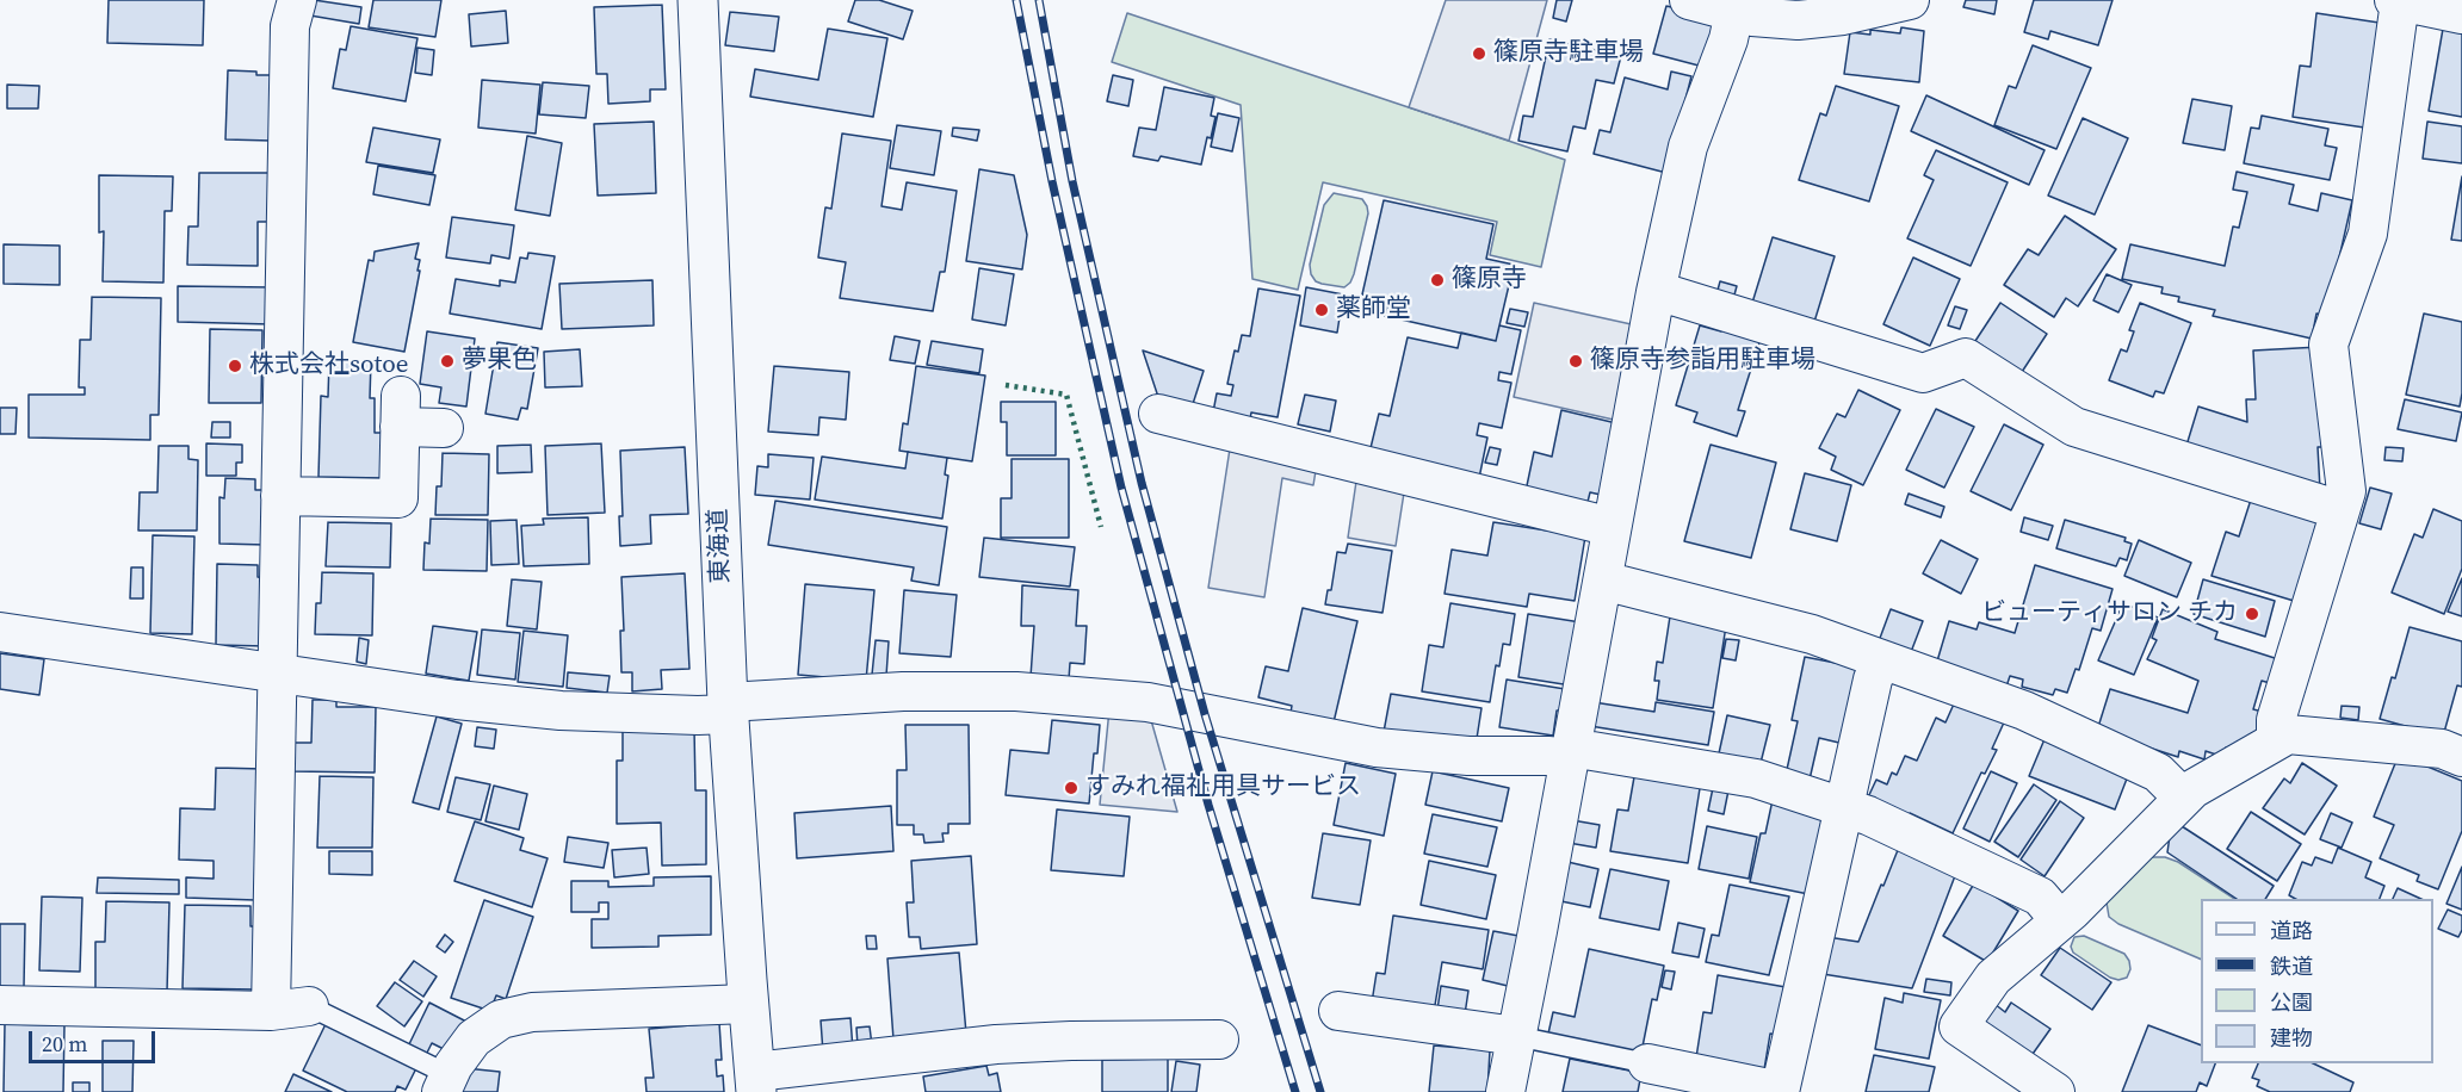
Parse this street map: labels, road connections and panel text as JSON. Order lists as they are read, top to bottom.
{
  "streets": {
    "main road": ["東海道"]
  },
  "places": [
    "篠原寺駐車場",
    "篠原寺",
    "薬師堂",
    "夢果色",
    "篠原寺参詣用駐車場",
    "株式会社sotoe",
    "ビューティサロン チカ",
    "すみれ福祉用具サービス"
  ],
  "legend": [
    "道路",
    "鉄道",
    "公園",
    "建物"
  ],
  "scale_bar": "20 m"
}
